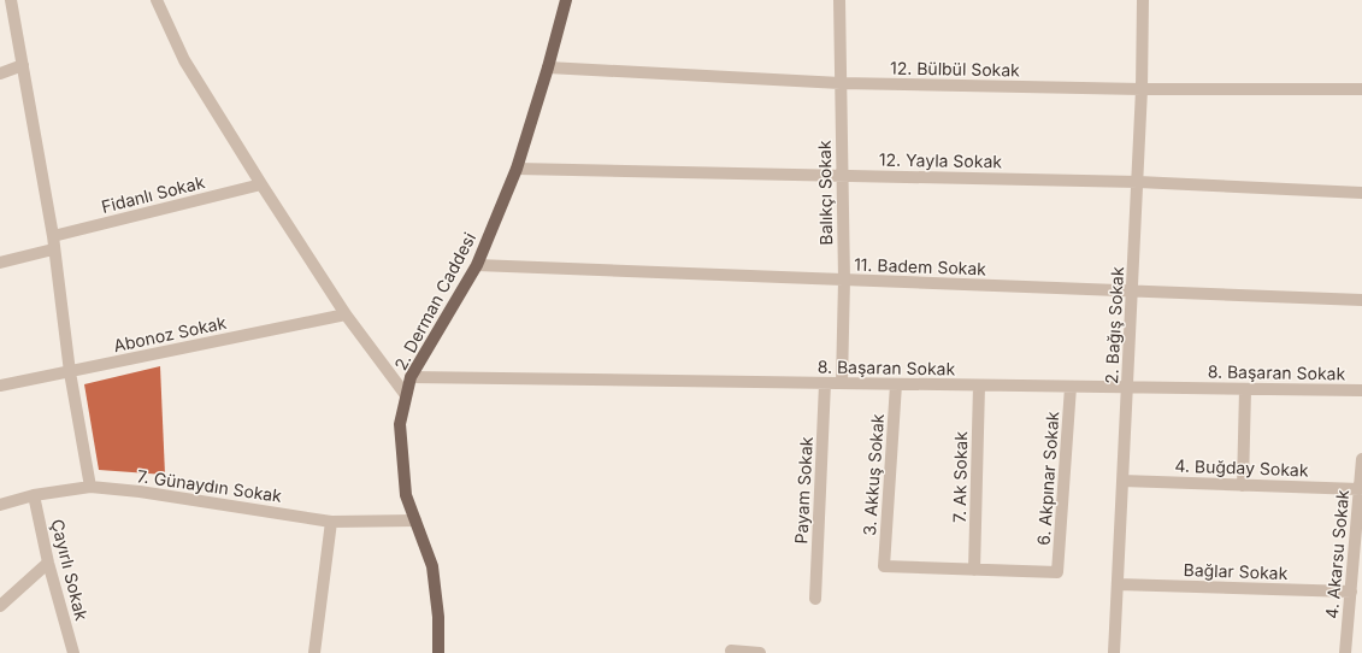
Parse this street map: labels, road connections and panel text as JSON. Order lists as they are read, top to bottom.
{
  "streets": {
    "main road": ["2. Derman Caddesi"],
    "street": [
      "12. Bülbül Sokak",
      "12. Yayla Sokak",
      "Balıkçı Sokak",
      "Fidanlı Sokak",
      "11. Badem Sokak",
      "2. Bağış Sokak",
      "Abonoz Sokak",
      "8. Başaran Sokak",
      "4. Buğday Sokak",
      "3. Akkuş Sokak",
      "7. Ak Sokak",
      "6. Akpınar Sokak",
      "7. Günaydın Sokak",
      "Payam Sokak",
      "4. Akarsu Sokak",
      "Çayırlı Sokak",
      "Bağlar Sokak"
    ]
  },
  "crossings": [
    ["12. Bülbül Sokak", "Balıkçı Sokak"],
    ["12. Bülbül Sokak", "2. Derman Caddesi"],
    ["12. Bülbül Sokak", "2. Bağış Sokak"],
    ["12. Yayla Sokak", "Balıkçı Sokak"],
    ["12. Yayla Sokak", "2. Derman Caddesi"],
    ["12. Yayla Sokak", "2. Bağış Sokak"],
    ["Balıkçı Sokak", "11. Badem Sokak"],
    ["Balıkçı Sokak", "8. Başaran Sokak"],
    ["11. Badem Sokak", "2. Derman Caddesi"],
    ["11. Badem Sokak", "2. Bağış Sokak"],
    ["2. Derman Caddesi", "8. Başaran Sokak"],
    ["2. Derman Caddesi", "7. Günaydın Sokak"],
    ["2. Bağış Sokak", "8. Başaran Sokak"],
    ["2. Bağış Sokak", "4. Buğday Sokak"],
    ["2. Bağış Sokak", "Bağlar Sokak"],
    ["8. Başaran Sokak", "3. Akkuş Sokak"],
    ["8. Başaran Sokak", "7. Ak Sokak"],
    ["8. Başaran Sokak", "6. Akpınar Sokak"],
    ["8. Başaran Sokak", "Payam Sokak"],
    ["4. Buğday Sokak", "4. Akarsu Sokak"],
    ["3. Akkuş Sokak", "7. Ak Sokak"],
    ["3. Akkuş Sokak", "6. Akpınar Sokak"],
    ["7. Ak Sokak", "6. Akpınar Sokak"],
    ["7. Günaydın Sokak", "Çayırlı Sokak"],
    ["4. Akarsu Sokak", "Bağlar Sokak"]
  ]
}
